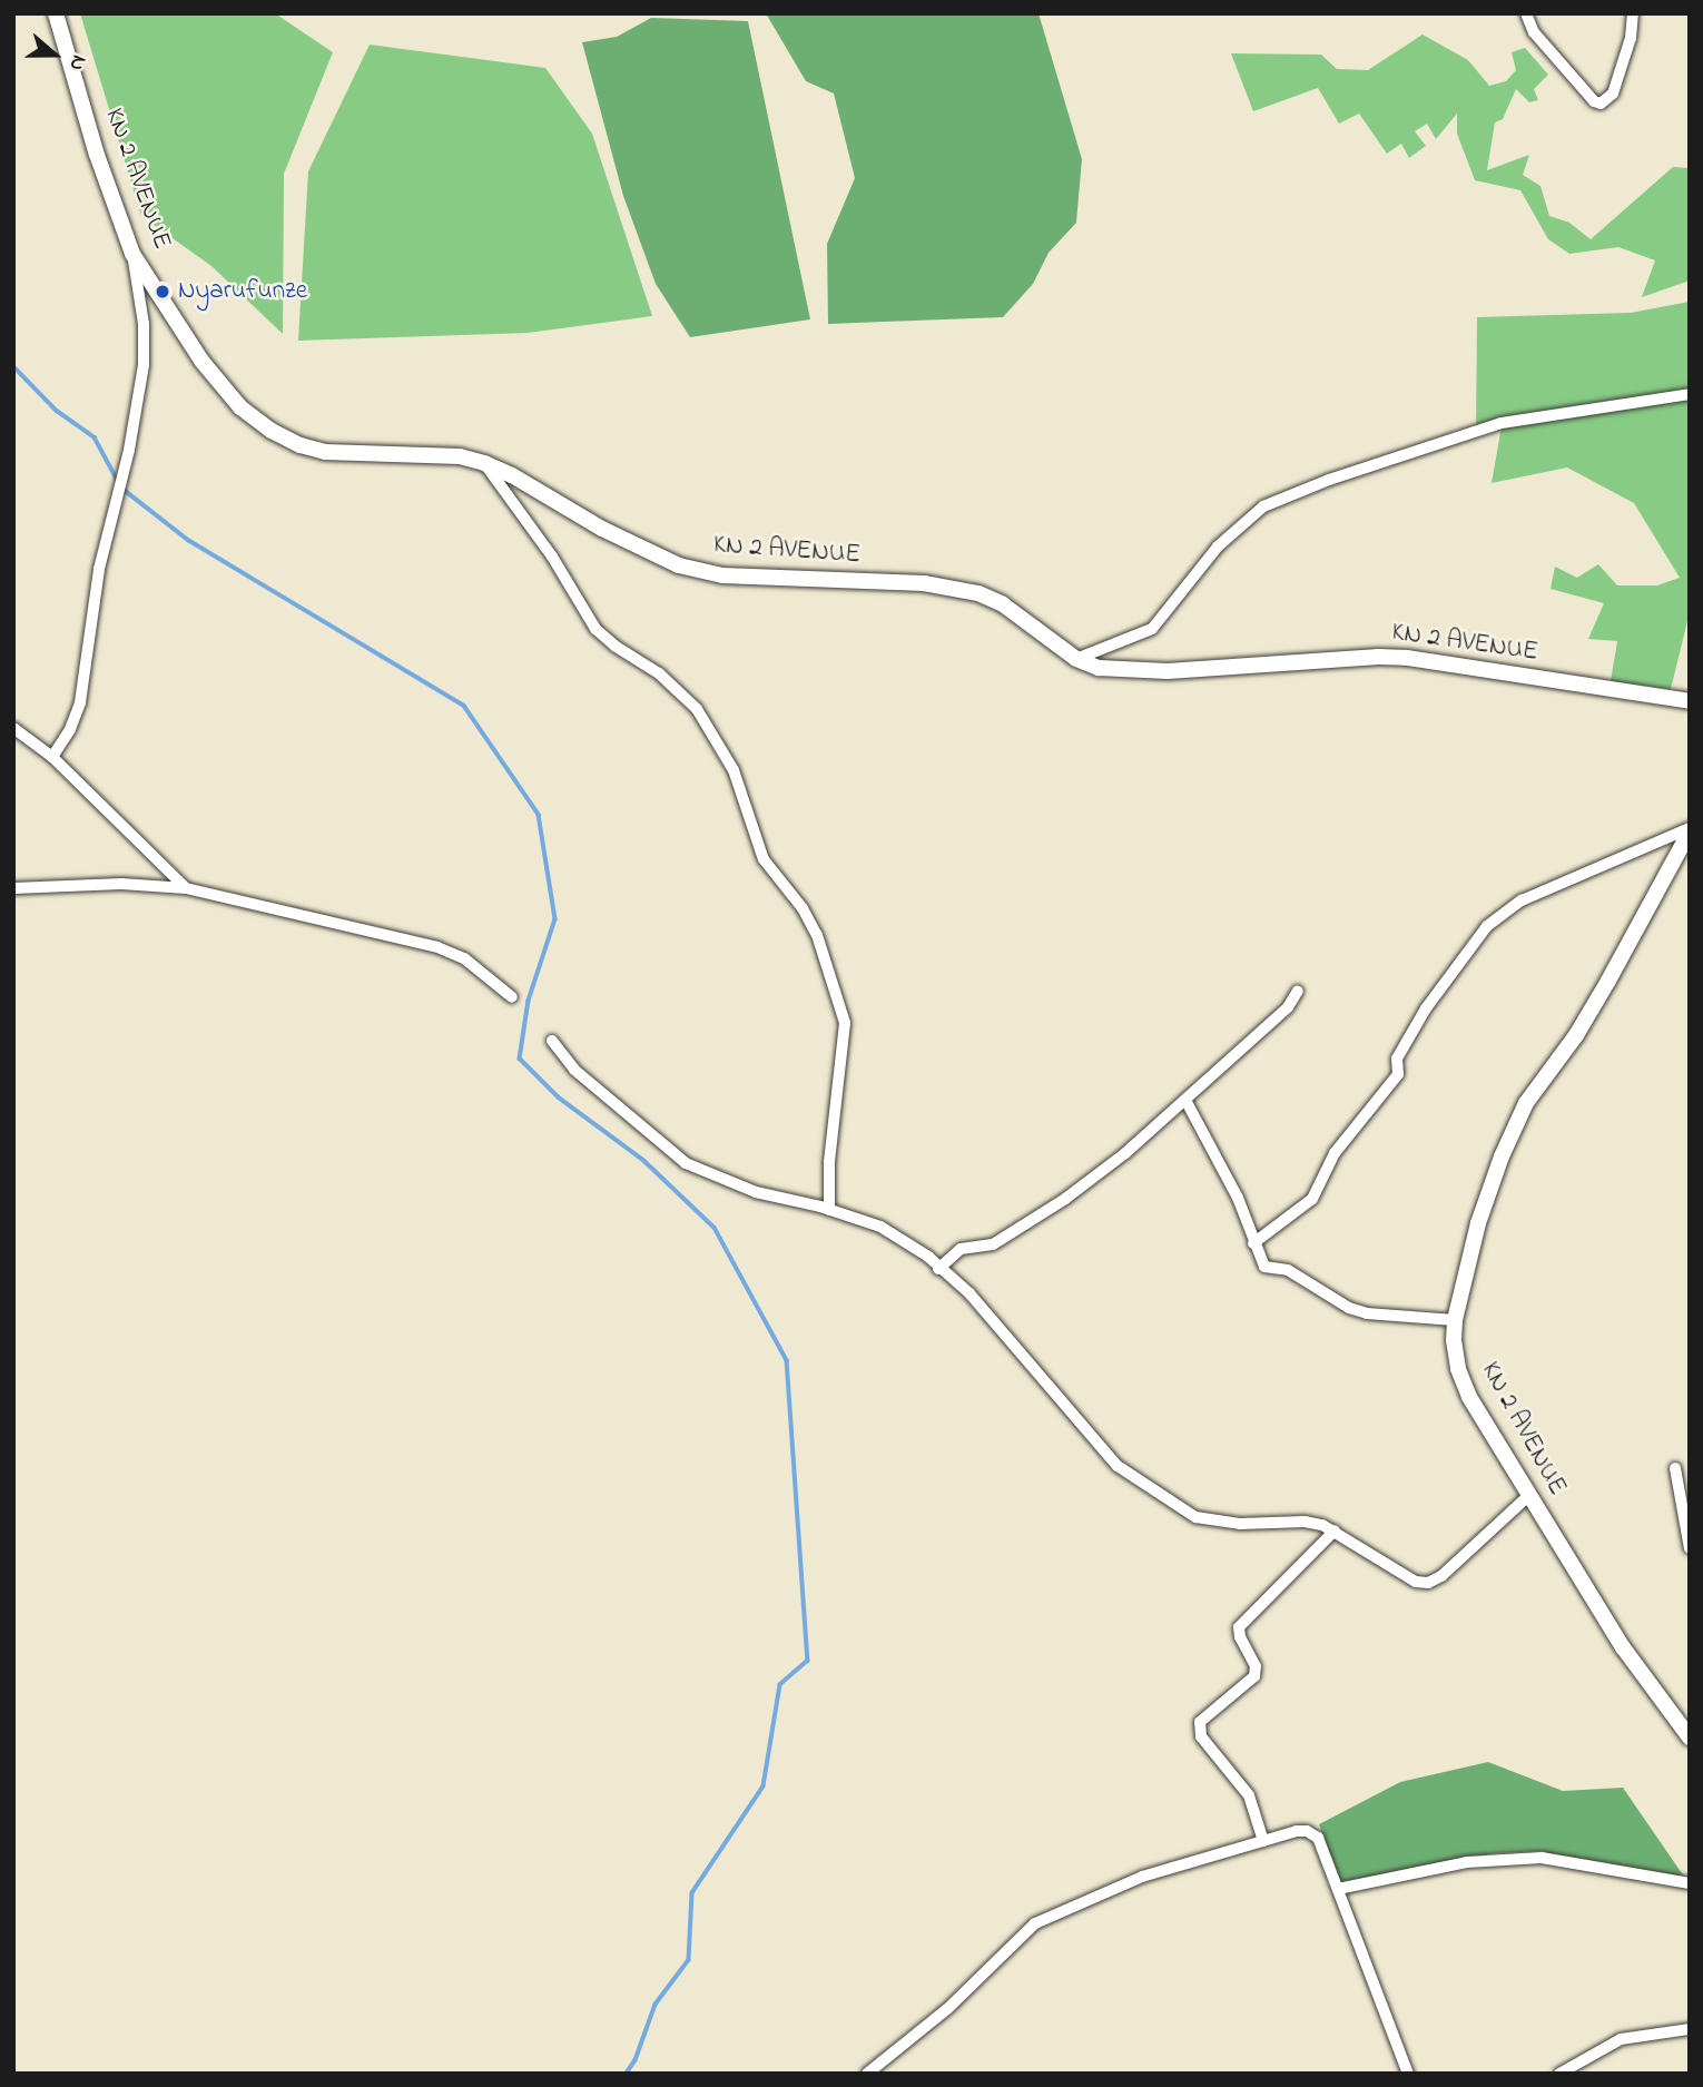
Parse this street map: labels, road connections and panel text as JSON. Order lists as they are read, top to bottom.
{
  "streets": {
    "main road": ["KN 2 AVENUE"]
  },
  "places": ["Nyarufunze"],
  "north": "right"
}
